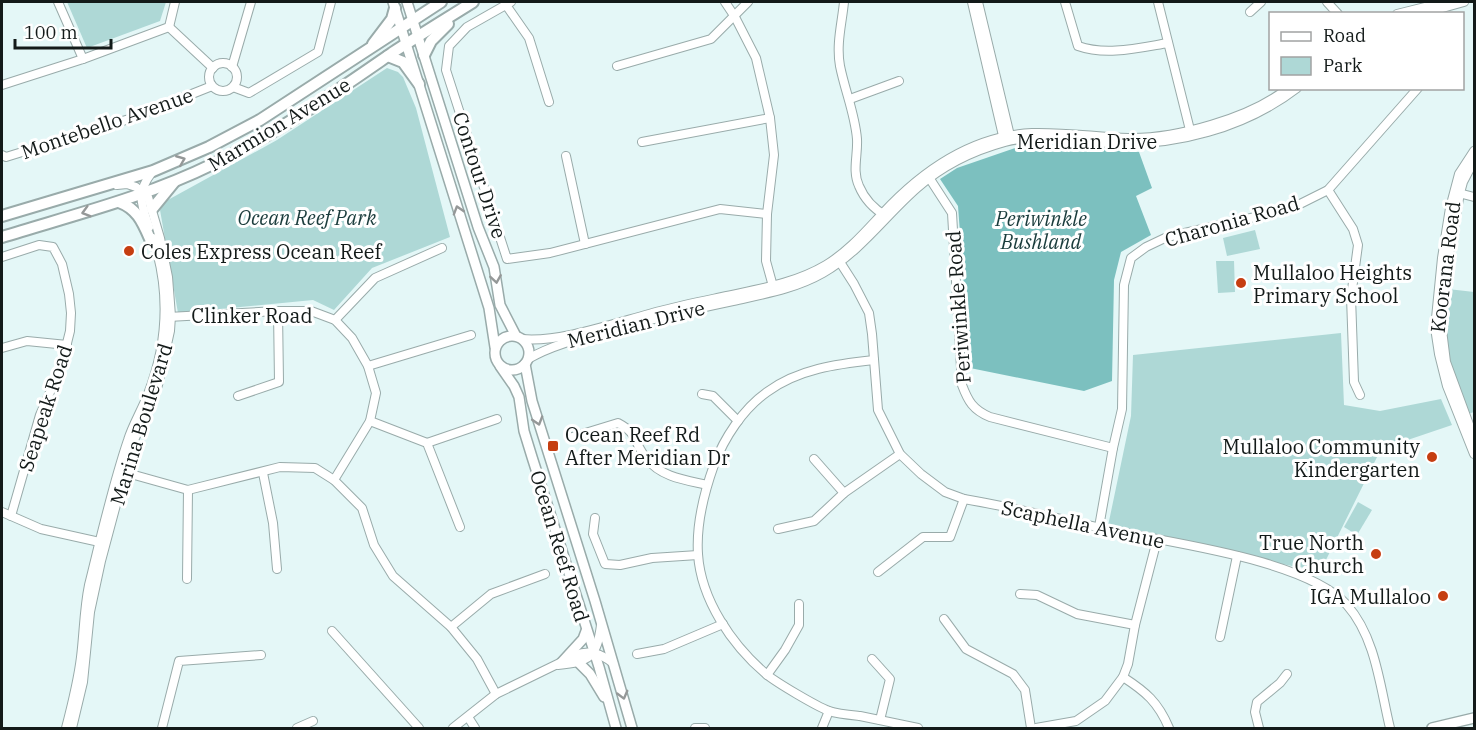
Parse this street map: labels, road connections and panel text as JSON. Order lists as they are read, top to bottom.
{
  "streets": {
    "highway": ["Marmion Avenue"],
    "main road": ["Ocean Reef Road"],
    "street": [
      "Montebello Avenue",
      "Meridian Drive",
      "Contour Drive",
      "Charonia Road",
      "Koorana Road",
      "Periwinkle Road",
      "Clinker Road",
      "Seapeak Road",
      "Marina Boulevard",
      "Scaphella Avenue"
    ]
  },
  "crossings": [
    ["Marmion Avenue", "Marina Boulevard"],
    ["Meridian Drive", "Periwinkle Road"],
    ["Meridian Drive", "Scaphella Avenue"],
    ["Meridian Drive", "Ocean Reef Road"],
    ["Charonia Road", "Periwinkle Road"],
    ["Charonia Road", "Scaphella Avenue"],
    ["Clinker Road", "Marina Boulevard"]
  ],
  "parks": ["Ocean Reef Park", "Periwinkle Bushland"],
  "places": {
    "other": [
      "Coles Express Ocean Reef",
      "Mullaloo Heights Primary School",
      "Mullaloo Community Kindergarten",
      "True North Church",
      "IGA Mullaloo"
    ],
    "transit": ["Ocean Reef Rd After Meridian Dr"]
  },
  "legend": ["Road", "Park"],
  "scale_bar": "100 m"
}
